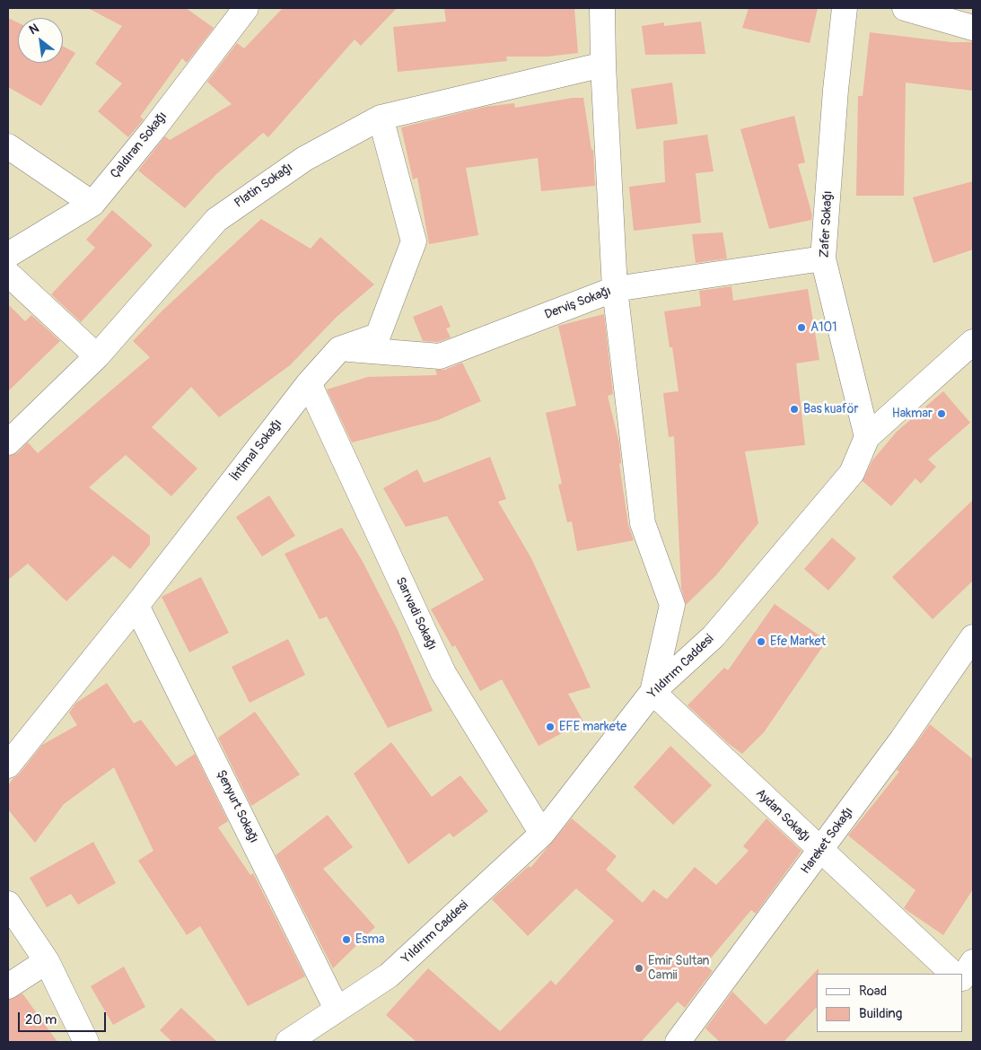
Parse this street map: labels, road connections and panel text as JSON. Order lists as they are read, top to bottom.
{
  "streets": {
    "street": [
      "Çaldıran Sokağı",
      "Platin Sokağı",
      "Zafer Sokağı",
      "Derviş Sokağı",
      "İhtimal Sokağı",
      "Sarıvadi Sokağı",
      "Yıldırım Caddesi",
      "Şenyurt Sokağı",
      "Aydan Sokağı",
      "Hareket Sokağı"
    ]
  },
  "crossings": [
    ["Zafer Sokağı", "Derviş Sokağı"],
    ["Zafer Sokağı", "Yıldırım Caddesi"],
    ["Derviş Sokağı", "İhtimal Sokağı"],
    ["İhtimal Sokağı", "Sarıvadi Sokağı"],
    ["İhtimal Sokağı", "Şenyurt Sokağı"],
    ["Sarıvadi Sokağı", "Yıldırım Caddesi"],
    ["Yıldırım Caddesi", "Şenyurt Sokağı"],
    ["Yıldırım Caddesi", "Aydan Sokağı"],
    ["Aydan Sokağı", "Hareket Sokağı"]
  ],
  "places": [
    "A101",
    "Bas kuaför",
    "Hakmar",
    "Efe Market",
    "EFE markete",
    "Esma",
    "Emir Sultan Camii"
  ],
  "legend": ["Road", "Building"],
  "scale_bar": "20 m",
  "north": "top left"
}
